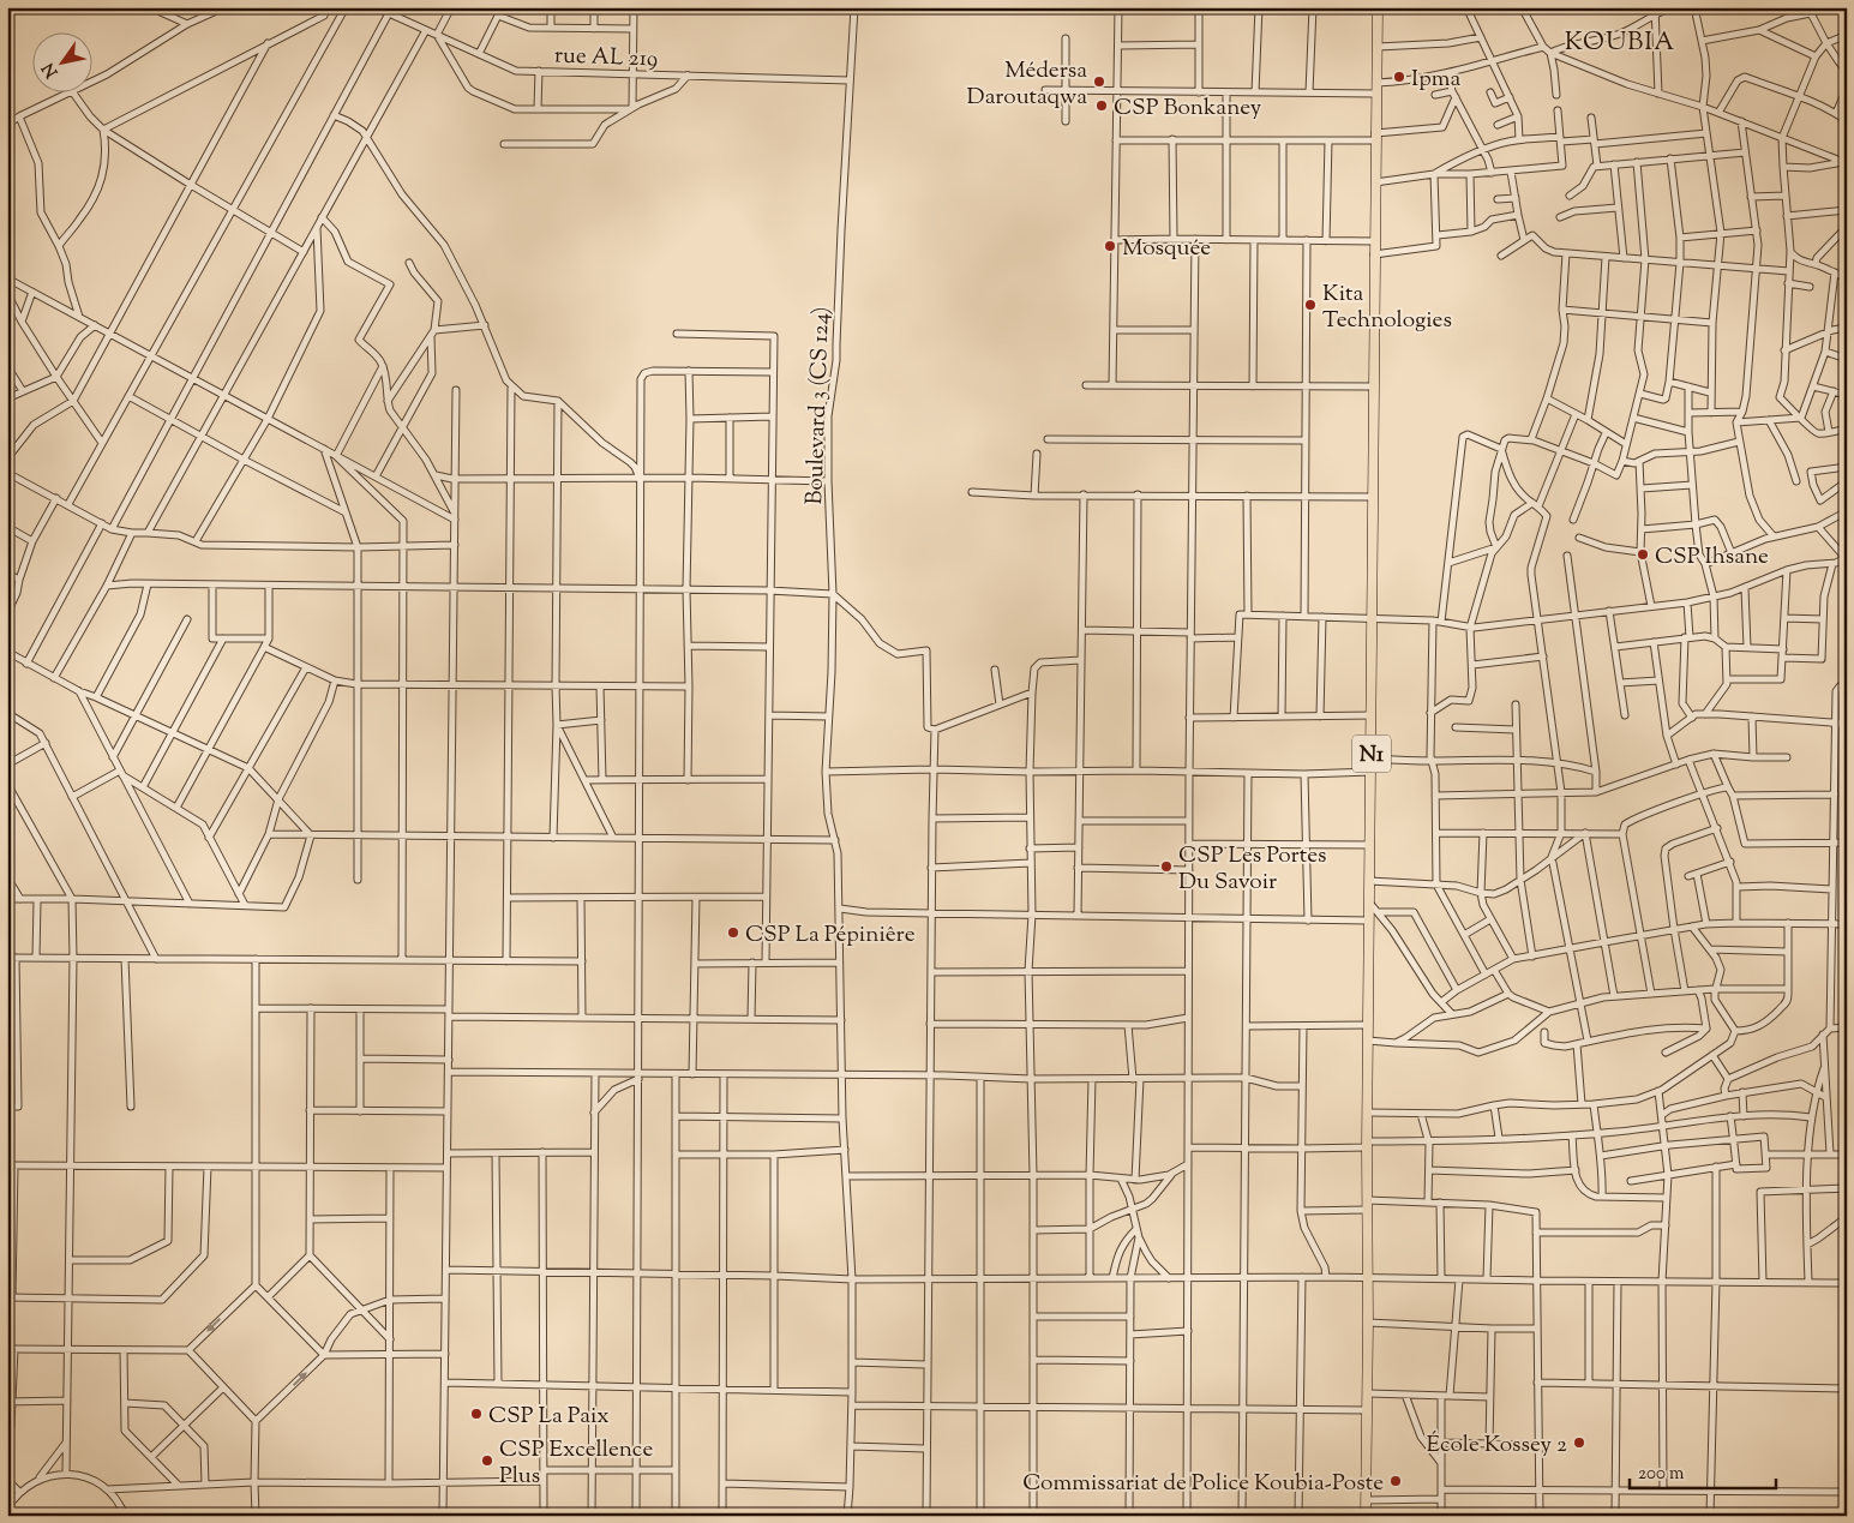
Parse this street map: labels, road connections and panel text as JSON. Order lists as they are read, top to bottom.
{
  "streets": {
    "main road": ["N1"],
    "street": ["rue AL 219", "Boulevard 3 (CS 124)"]
  },
  "crossings": [
    ["rue AL 219", "Boulevard 3 (CS 124)"]
  ],
  "districts": ["KOUBIA"],
  "places": [
    "Ipma",
    "Médersa Daroutaqwa",
    "CSP Bonkaney",
    "Mosquée",
    "Kita Technologies",
    "CSP Ihsane",
    "CSP Les Portes Du Savoir",
    "CSP La Pépiniêre",
    "CSP La Paix",
    "École Kossey 2",
    "CSP Excellence Plus",
    "Commissariat de Police Koubia-Poste"
  ],
  "scale_bar": "200 m",
  "north": "bottom left"
}
